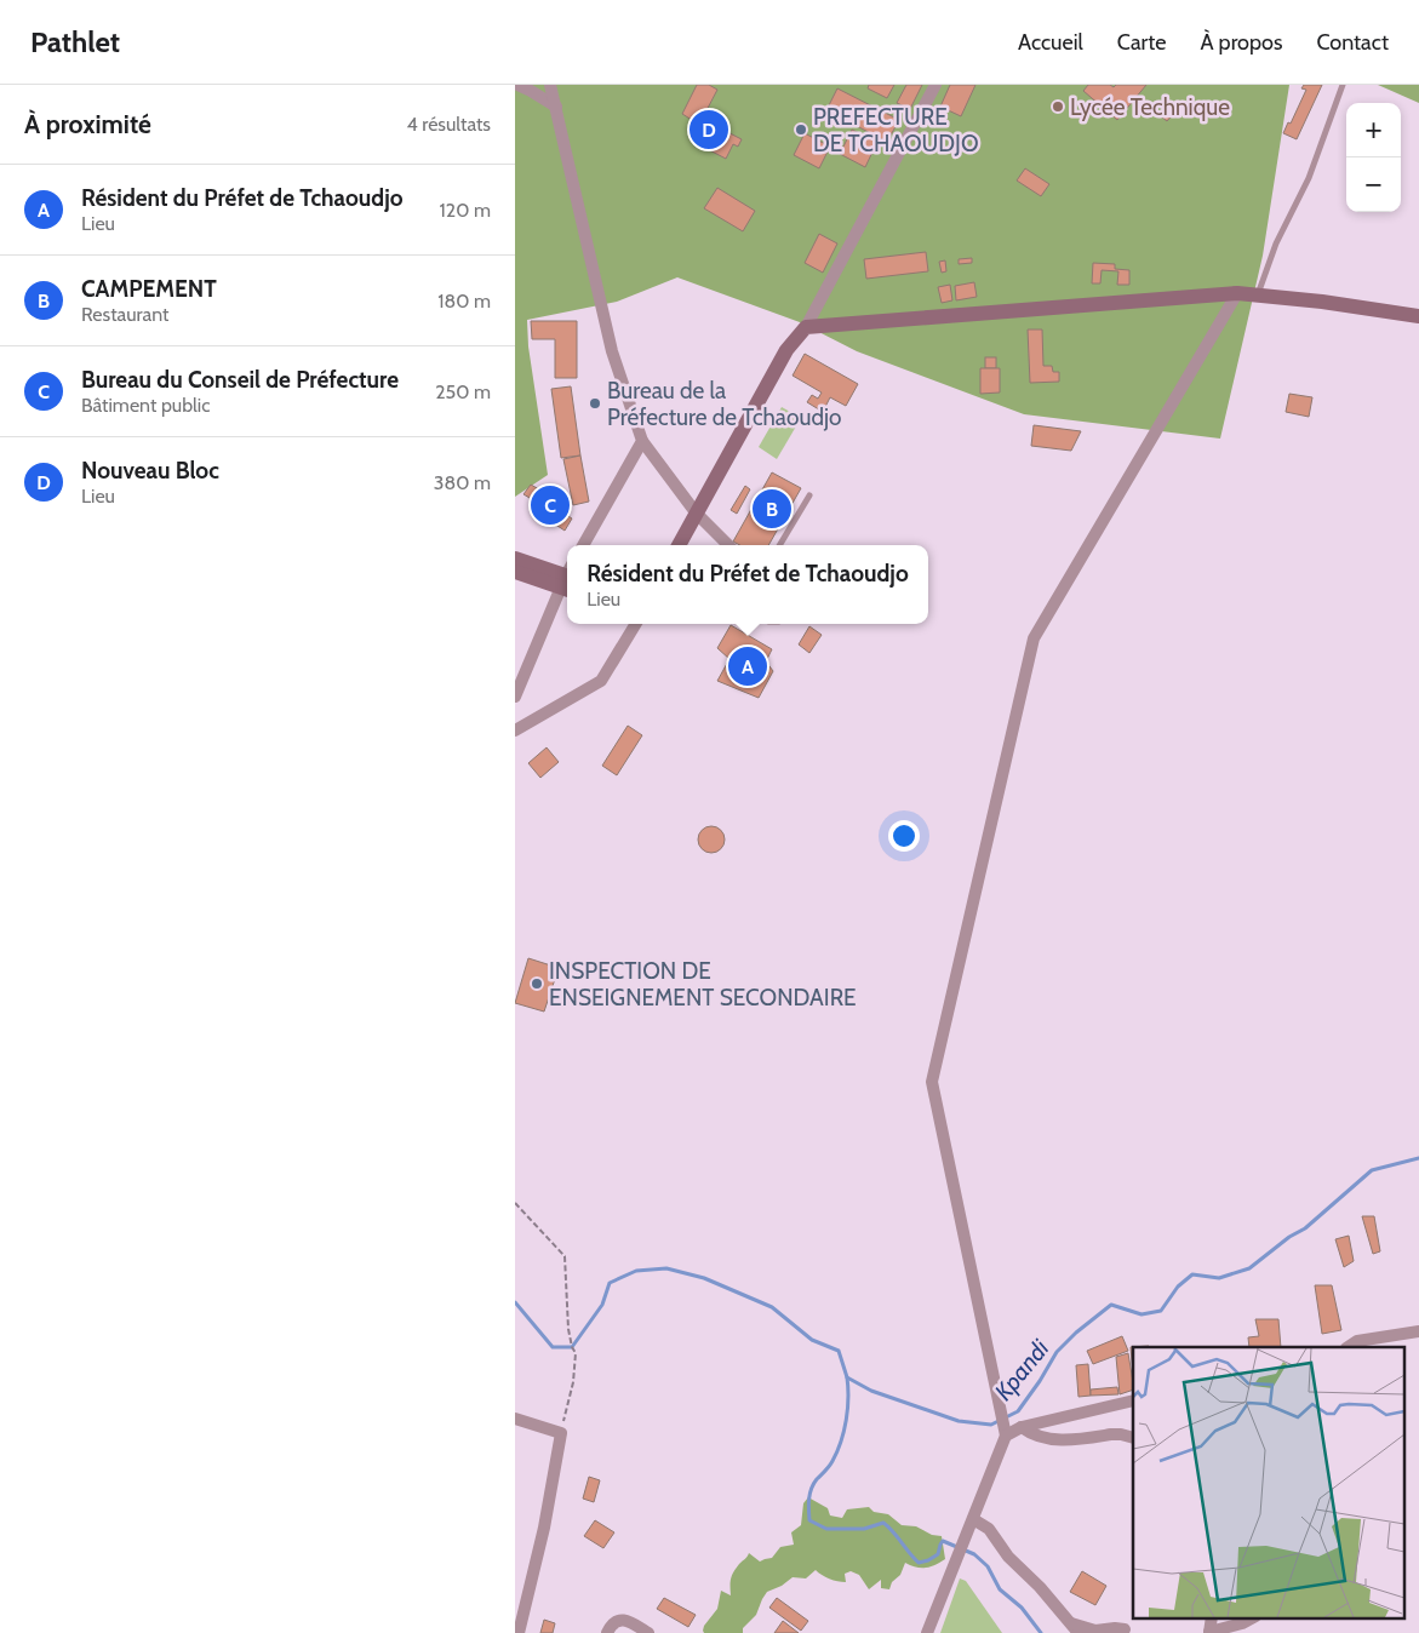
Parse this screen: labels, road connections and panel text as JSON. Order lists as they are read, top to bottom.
{
  "water": ["Kpandi"],
  "places": [
    "Lycée Technique",
    "PREFECTURE DE TCHAOUDJO",
    "Bureau de la Préfecture de Tchaoudjo",
    "INSPECTION DE ENSEIGNEMENT SECONDAIRE"
  ],
  "page": {
    "header": "Pathlet",
    "nav": [
      "Accueil",
      "Carte",
      "À propos",
      "Contact"
    ],
    "heading": ["À proximité", "4 résultats"],
    "map_buttons": ["+", "−"],
    "pins": [
      "D",
      "C",
      "B",
      "A"
    ],
    "list": [
      {
        "mark": "A",
        "name": "Résident du Préfet de Tchaoudjo",
        "note": "Lieu",
        "value": "120 m"
      },
      {
        "mark": "B",
        "name": "CAMPEMENT",
        "note": "Restaurant",
        "value": "180 m"
      },
      {
        "mark": "C",
        "name": "Bureau du Conseil de Préfecture",
        "note": "Bâtiment public",
        "value": "250 m"
      },
      {
        "mark": "D",
        "name": "Nouveau Bloc",
        "note": "Lieu",
        "value": "380 m"
      }
    ],
    "popup": ["Résident du Préfet de Tchaoudjo", "Lieu"]
  }
}
